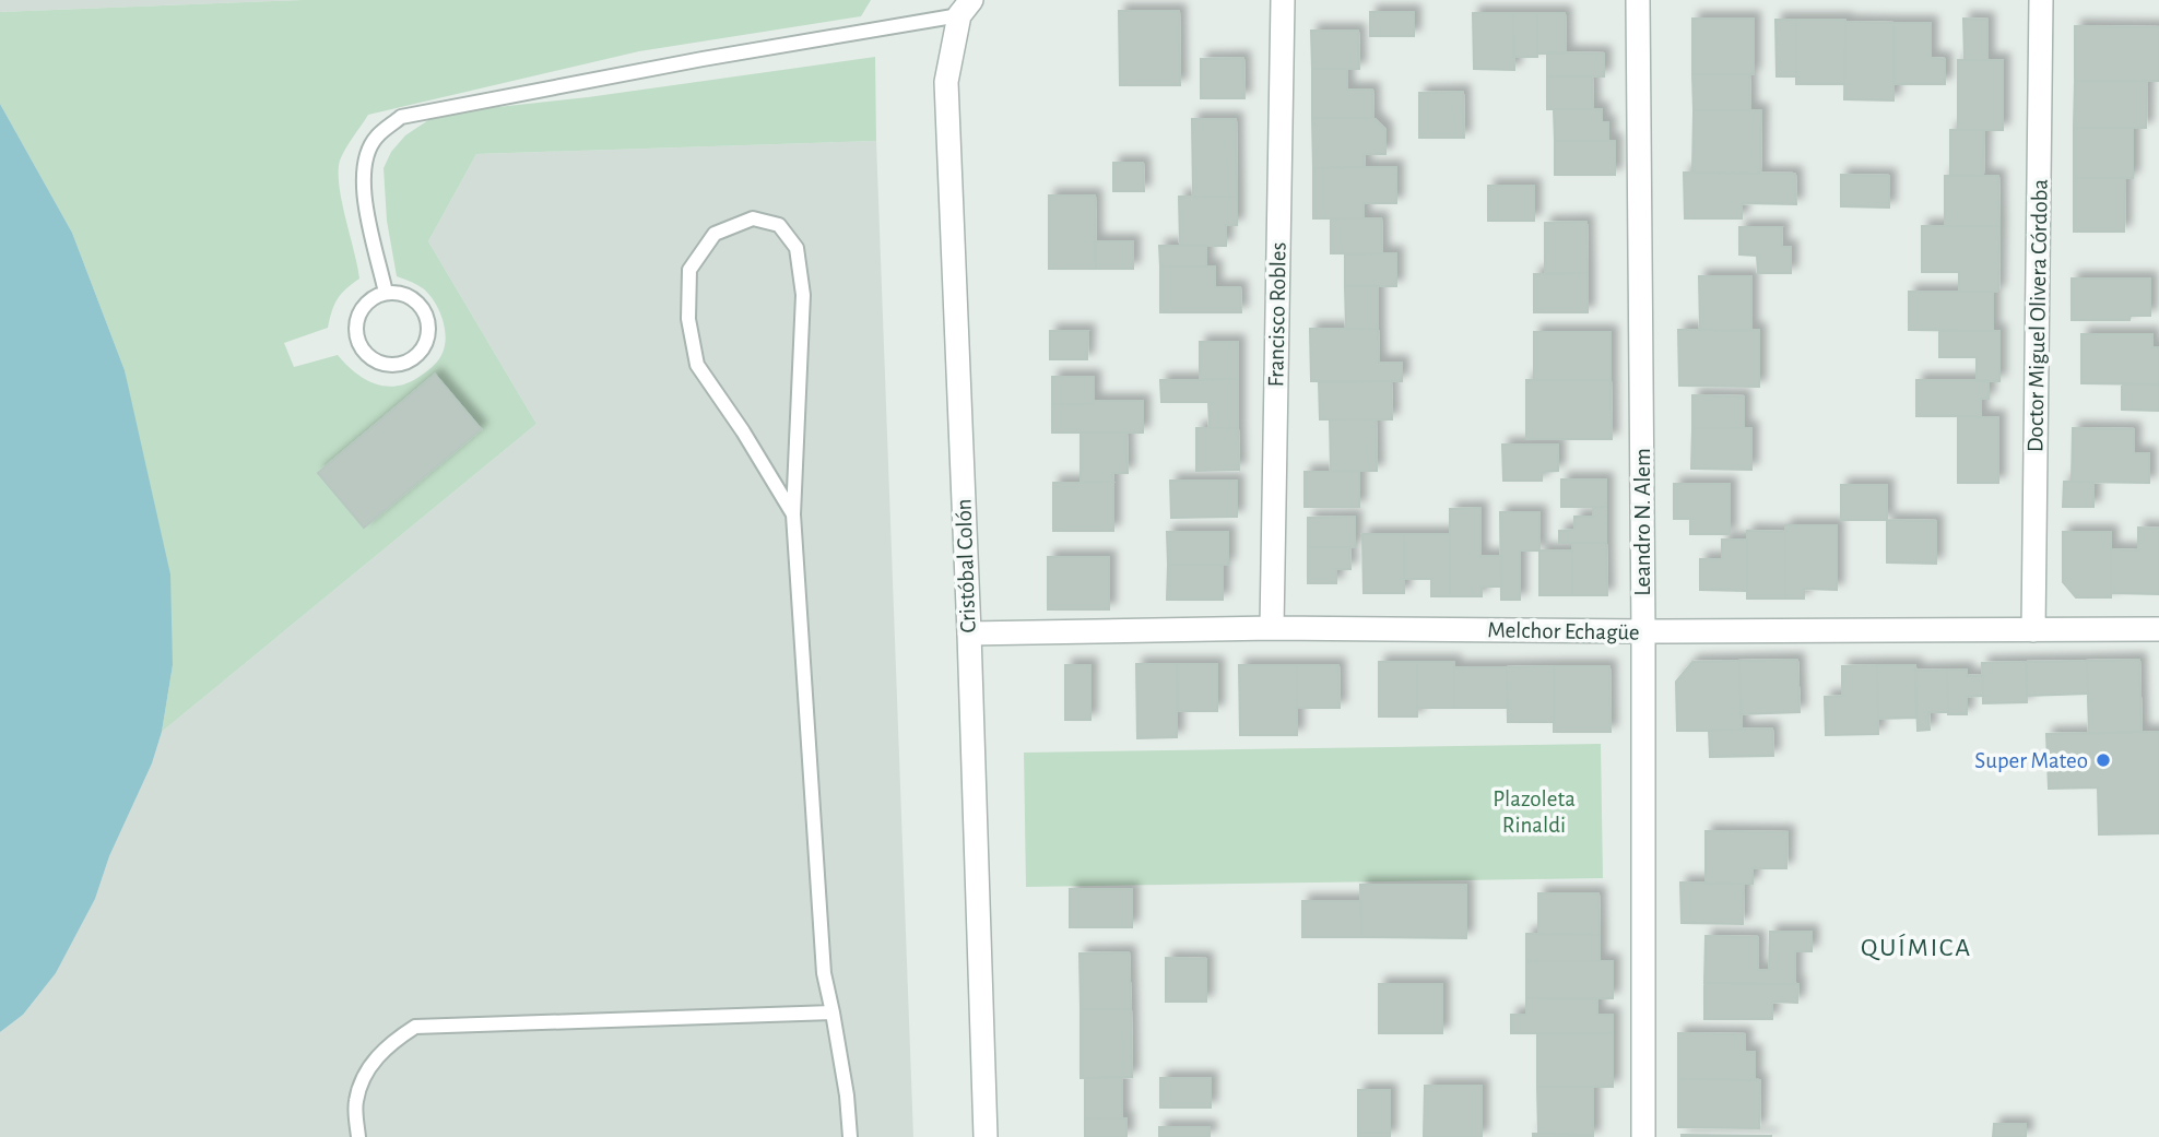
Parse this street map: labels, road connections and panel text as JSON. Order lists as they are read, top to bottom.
{
  "streets": {
    "street": [
      "Francisco Robles",
      "Doctor Miguel Olivera Córdoba",
      "Leandro N. Alem",
      "Cristóbal Colón",
      "Melchor Echagüe"
    ]
  },
  "crossings": [
    ["Francisco Robles", "Melchor Echagüe"],
    ["Doctor Miguel Olivera Córdoba", "Melchor Echagüe"],
    ["Leandro N. Alem", "Melchor Echagüe"],
    ["Cristóbal Colón", "Melchor Echagüe"]
  ],
  "districts": ["QUÍMICA"],
  "parks": ["Plazoleta Rinaldi"],
  "places": ["Super Mateo"]
}
